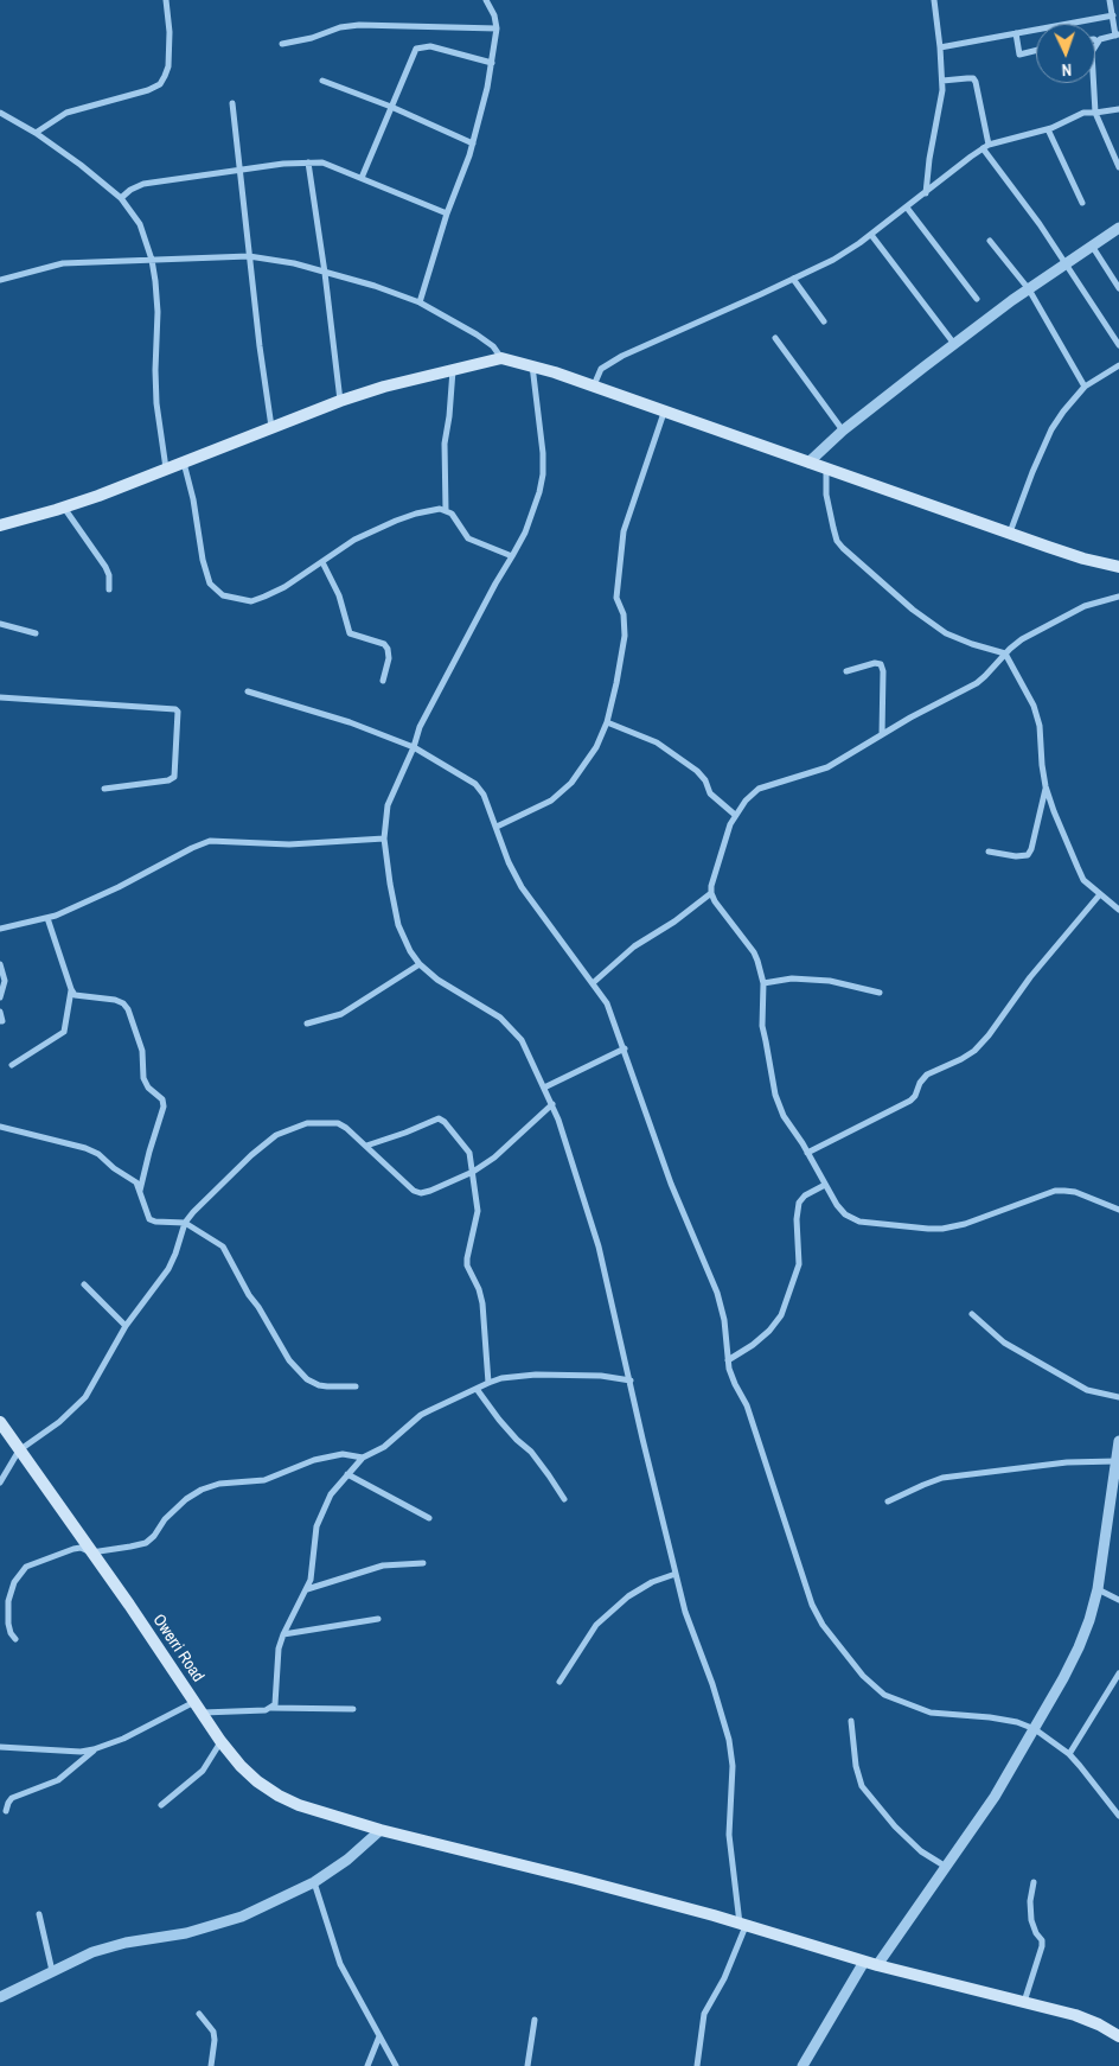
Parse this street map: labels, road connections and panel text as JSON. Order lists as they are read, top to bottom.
{
  "streets": {
    "main road": ["Owerri Road"]
  },
  "north": "bottom"
}
